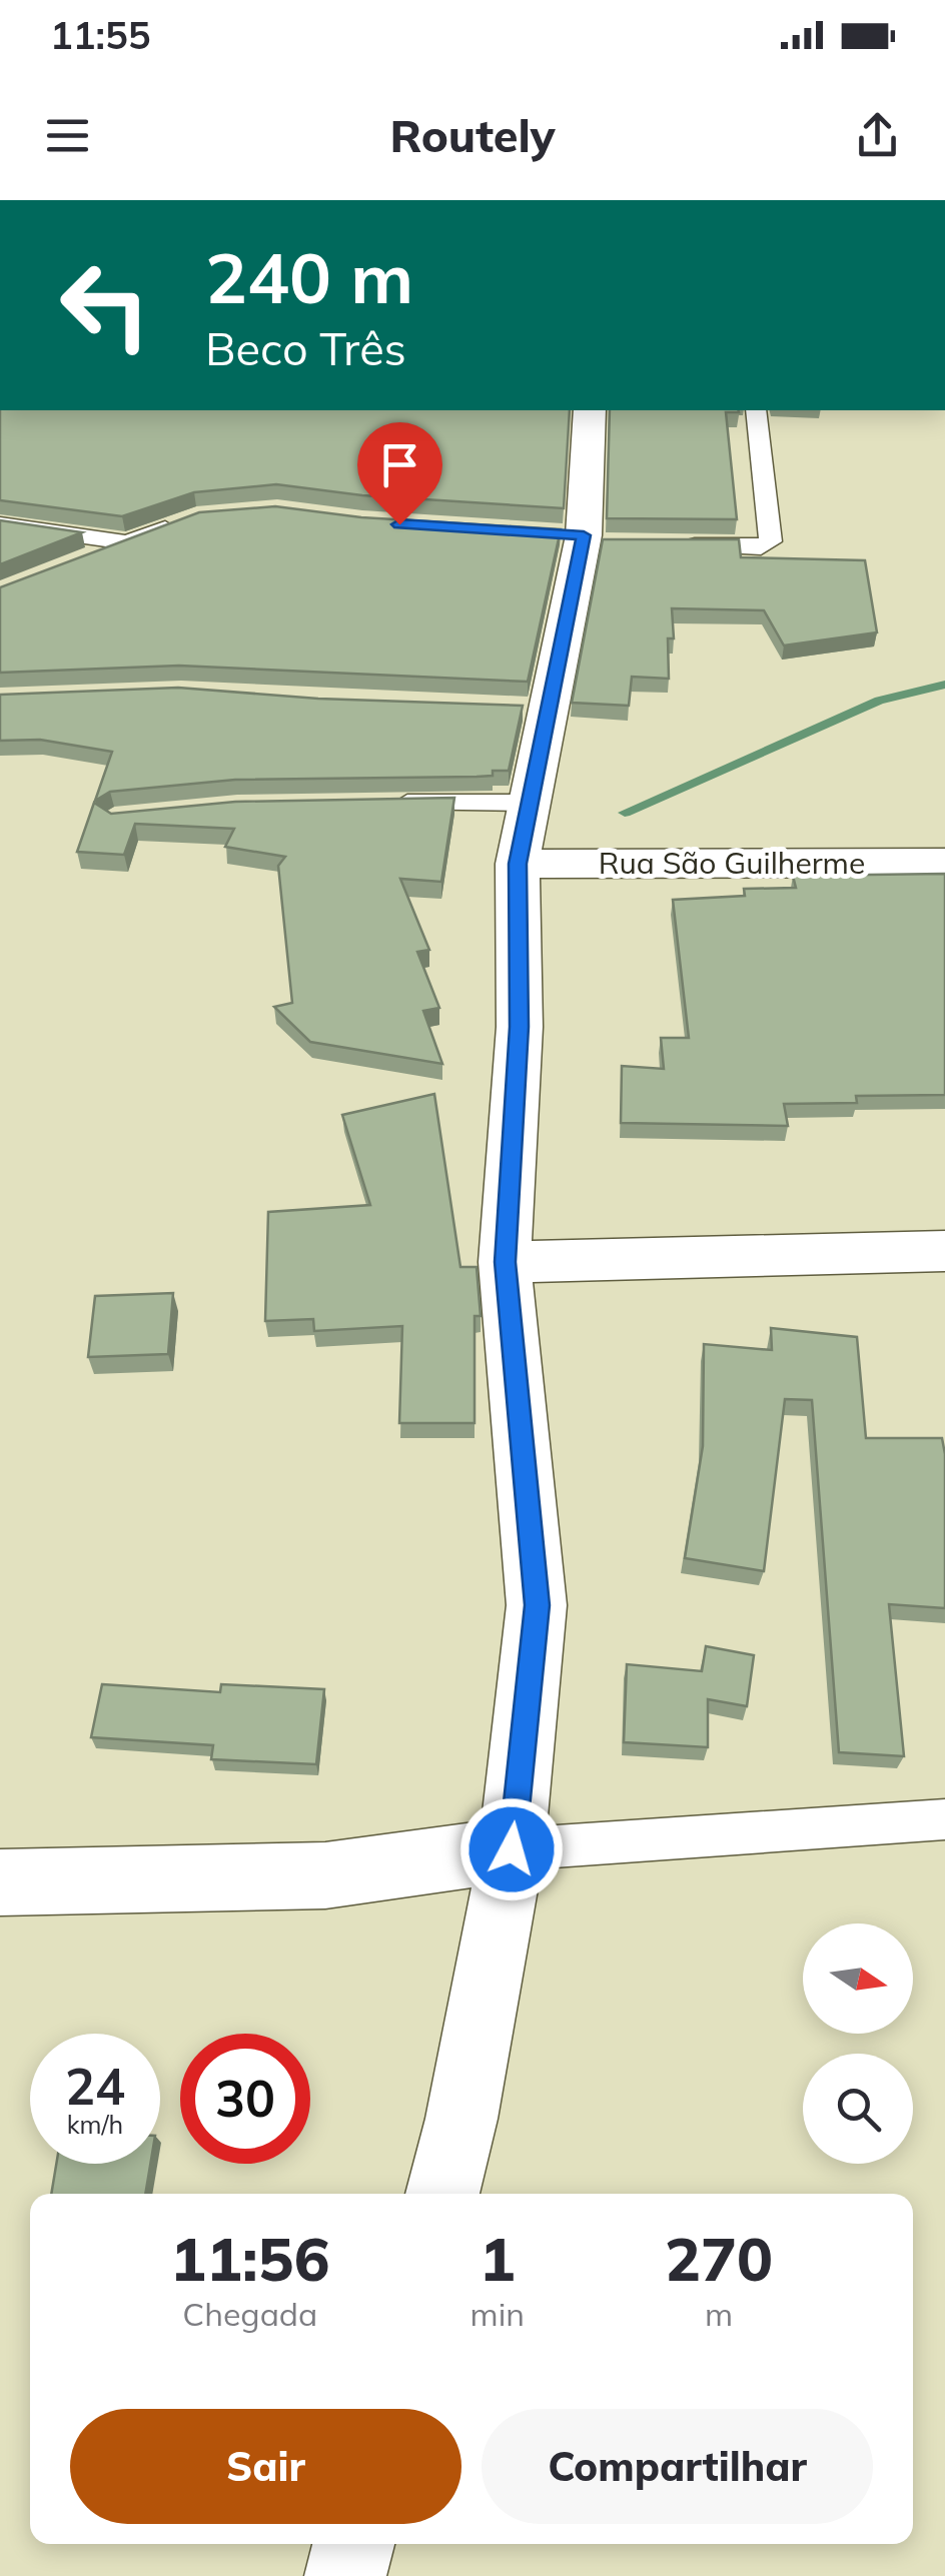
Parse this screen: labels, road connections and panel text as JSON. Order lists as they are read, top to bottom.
{
  "streets": {
    "street": ["Rua São Guilherme"]
  },
  "north": "right",
  "page": {
    "status": "11:55",
    "header": "Routely",
    "turn": ["240 m", "Beco Três"],
    "speed": "24 km/h",
    "limit": "30",
    "eta": [
      "11:56",
      "Chegada",
      "1",
      "min",
      "270",
      "m"
    ],
    "buttons": ["Sair", "Compartilhar"]
  }
}
